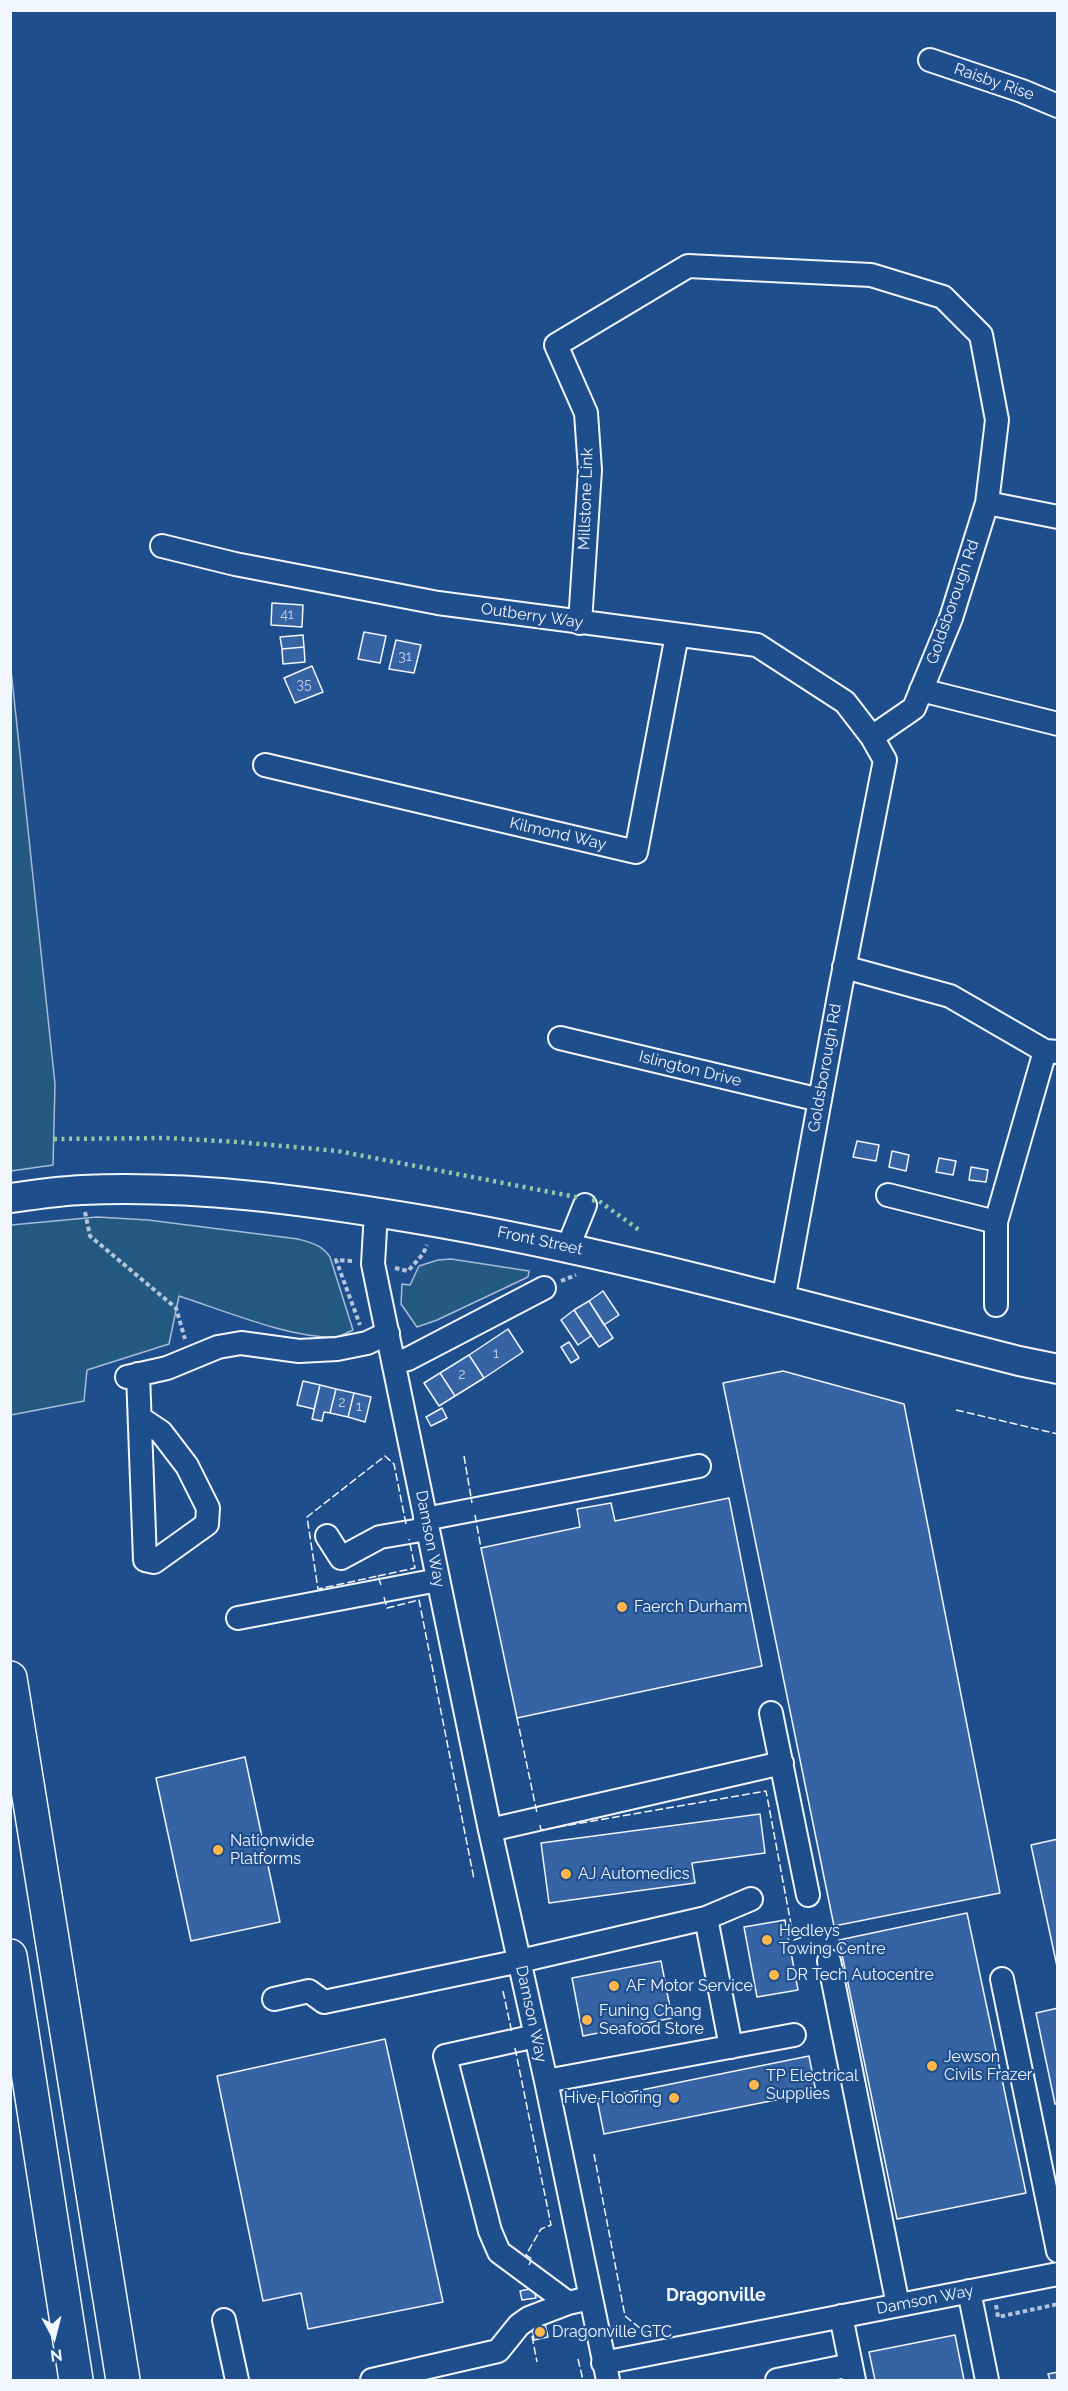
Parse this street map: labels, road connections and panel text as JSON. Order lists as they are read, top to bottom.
{
  "streets": {
    "main road": ["Front Street"],
    "street": [
      "Raisby Rise",
      "Millstone Link",
      "Goldsborough Rd",
      "Outberry Way",
      "Kilmond Way",
      "Islington Drive",
      "Damson Way"
    ]
  },
  "crossings": [
    ["Millstone Link", "Goldsborough Rd"],
    ["Millstone Link", "Outberry Way"],
    ["Goldsborough Rd", "Outberry Way"],
    ["Goldsborough Rd", "Islington Drive"],
    ["Goldsborough Rd", "Front Street"],
    ["Outberry Way", "Kilmond Way"],
    ["Front Street", "Damson Way"]
  ],
  "districts": ["Dragonville"],
  "places": [
    "Faerch Durham",
    "Nationwide Platforms",
    "AJ Automedics",
    "Hedleys Towing Centre",
    "DR Tech Autocentre",
    "AF Motor Service",
    "Funing Chang Seafood Store",
    "Jewson Civils Frazer",
    "TP Electrical Supplies",
    "Hive Flooring",
    "Dragonville GTC"
  ],
  "house_numbers": [
    "41",
    "31",
    "35",
    "1",
    "2",
    "2",
    "1"
  ],
  "north": "bottom"
}
